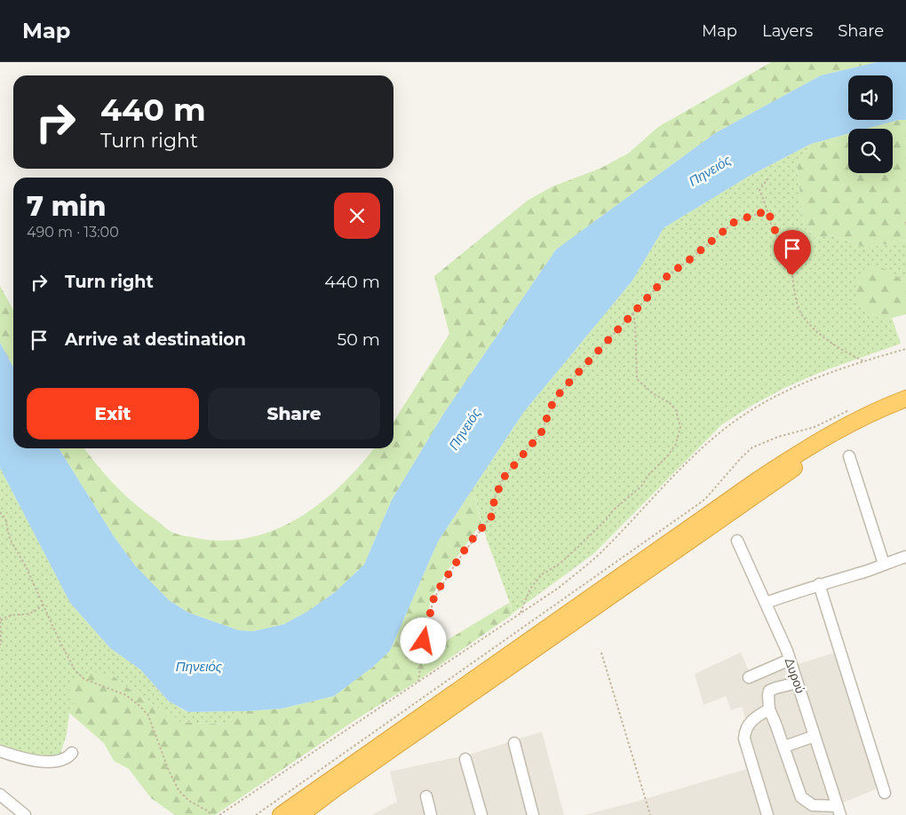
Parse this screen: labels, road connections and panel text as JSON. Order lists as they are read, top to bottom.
{
  "streets": {
    "street": ["Δυρού"]
  },
  "water": ["Πηνειός"],
  "page": {
    "header": "Map",
    "nav": ["Map", "Layers", "Share"],
    "turn": ["440 m", "Turn right"],
    "heading": ["7 min", "490 m · 13:00"],
    "list": [
      {
        "name": "Turn right",
        "value": "440 m"
      },
      {
        "name": "Arrive at destination",
        "value": "50 m"
      }
    ],
    "buttons": ["Exit", "Share"]
  }
}
